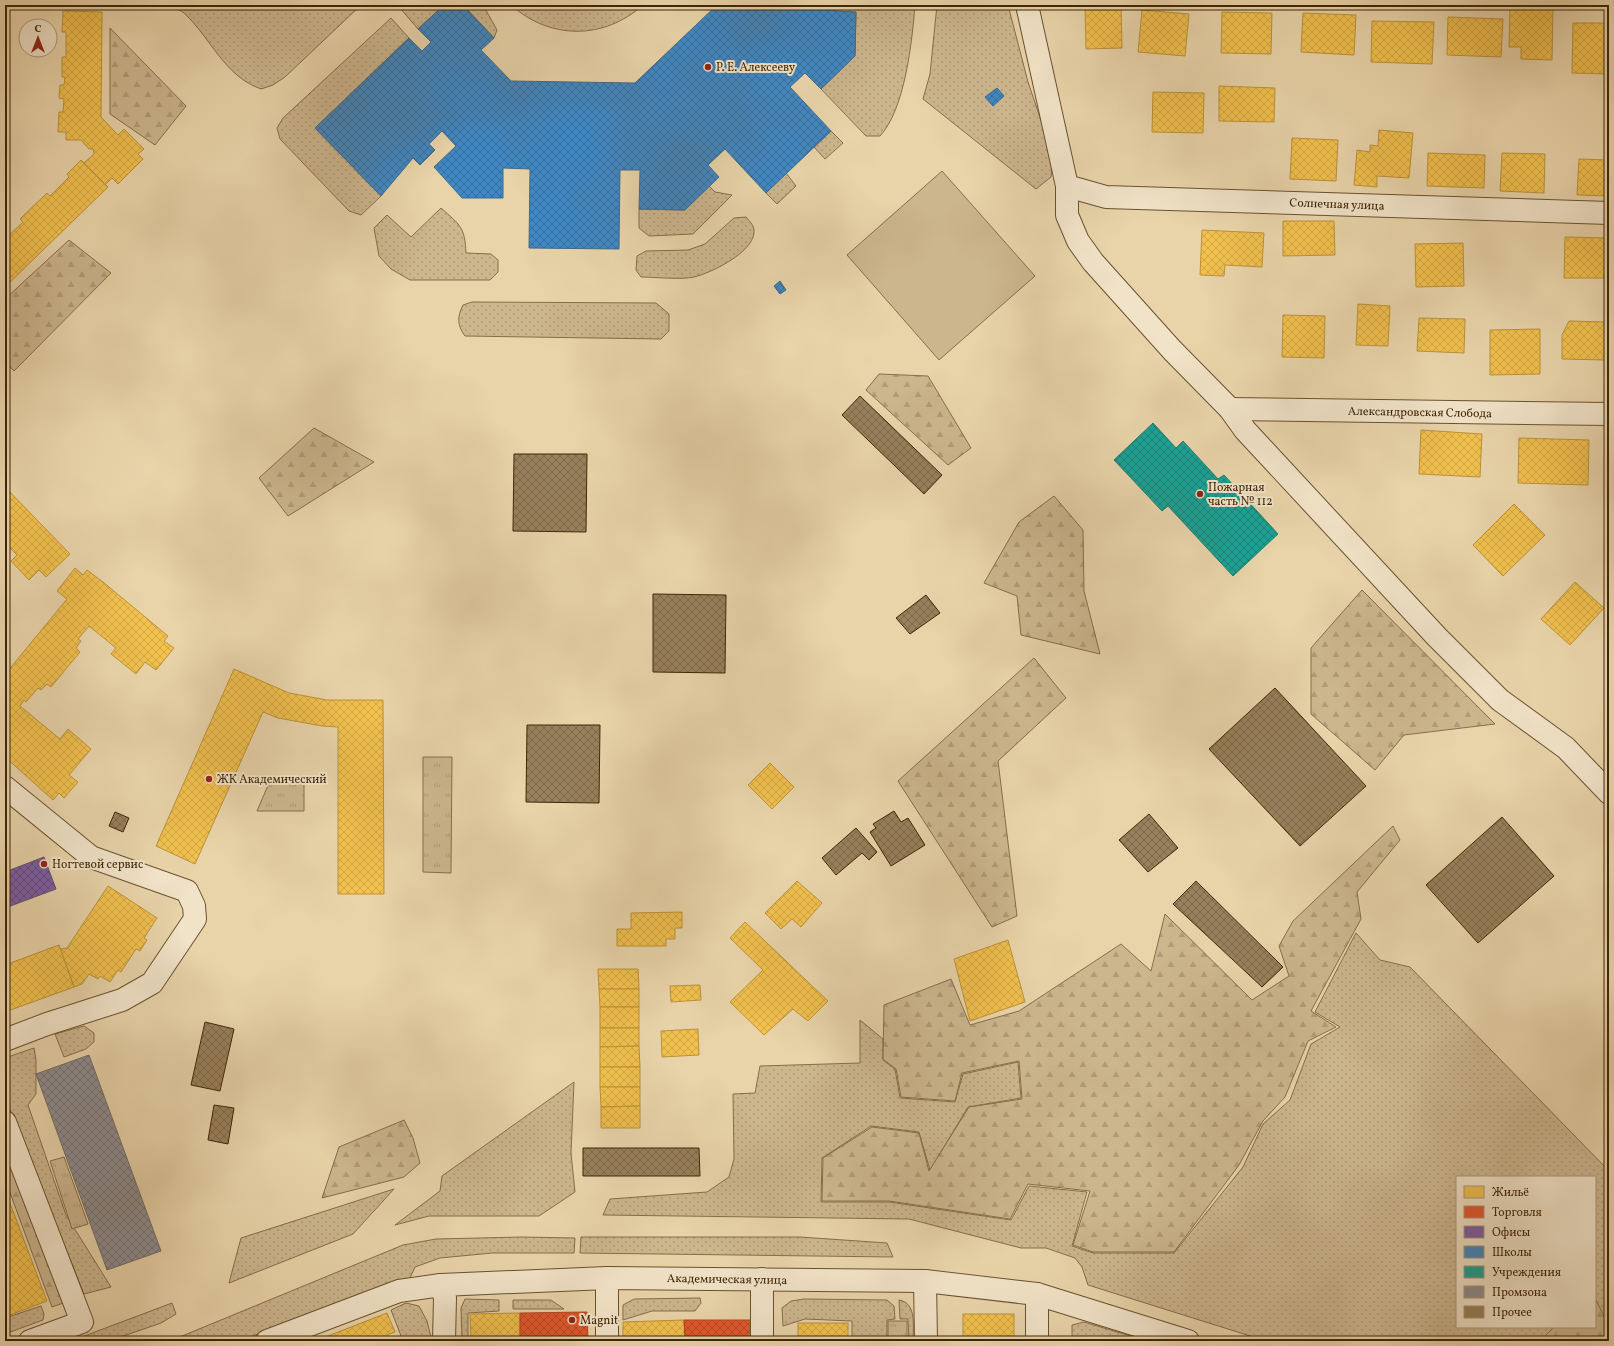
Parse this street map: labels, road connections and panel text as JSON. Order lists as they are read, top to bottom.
{
  "streets": {
    "street": ["Солнечная улица", "Александровская Слобода", "Академическая улица"]
  },
  "places": [
    "Р. Е. Алексееву",
    "Пожарная часть № 112",
    "ЖК Академический",
    "Ногтевой сервис",
    "Magnit"
  ],
  "legend": [
    "Жильё",
    "Торговля",
    "Офисы",
    "Школы",
    "Учреждения",
    "Промзона",
    "Прочее"
  ],
  "north": "top"
}
